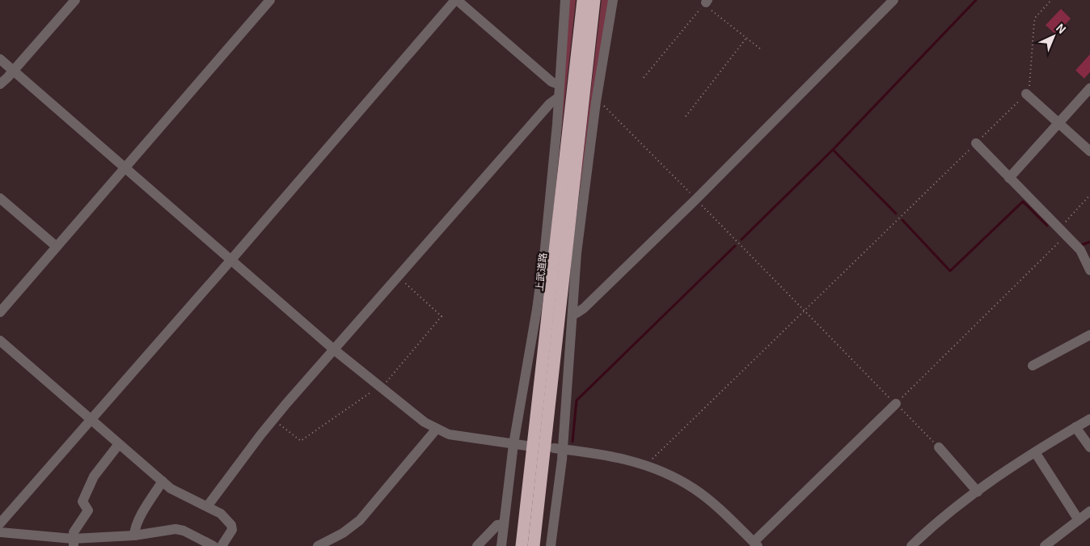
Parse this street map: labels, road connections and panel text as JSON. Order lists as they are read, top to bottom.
{
  "streets": {
    "highway": ["上武道路"]
  },
  "north": "top right"
}
